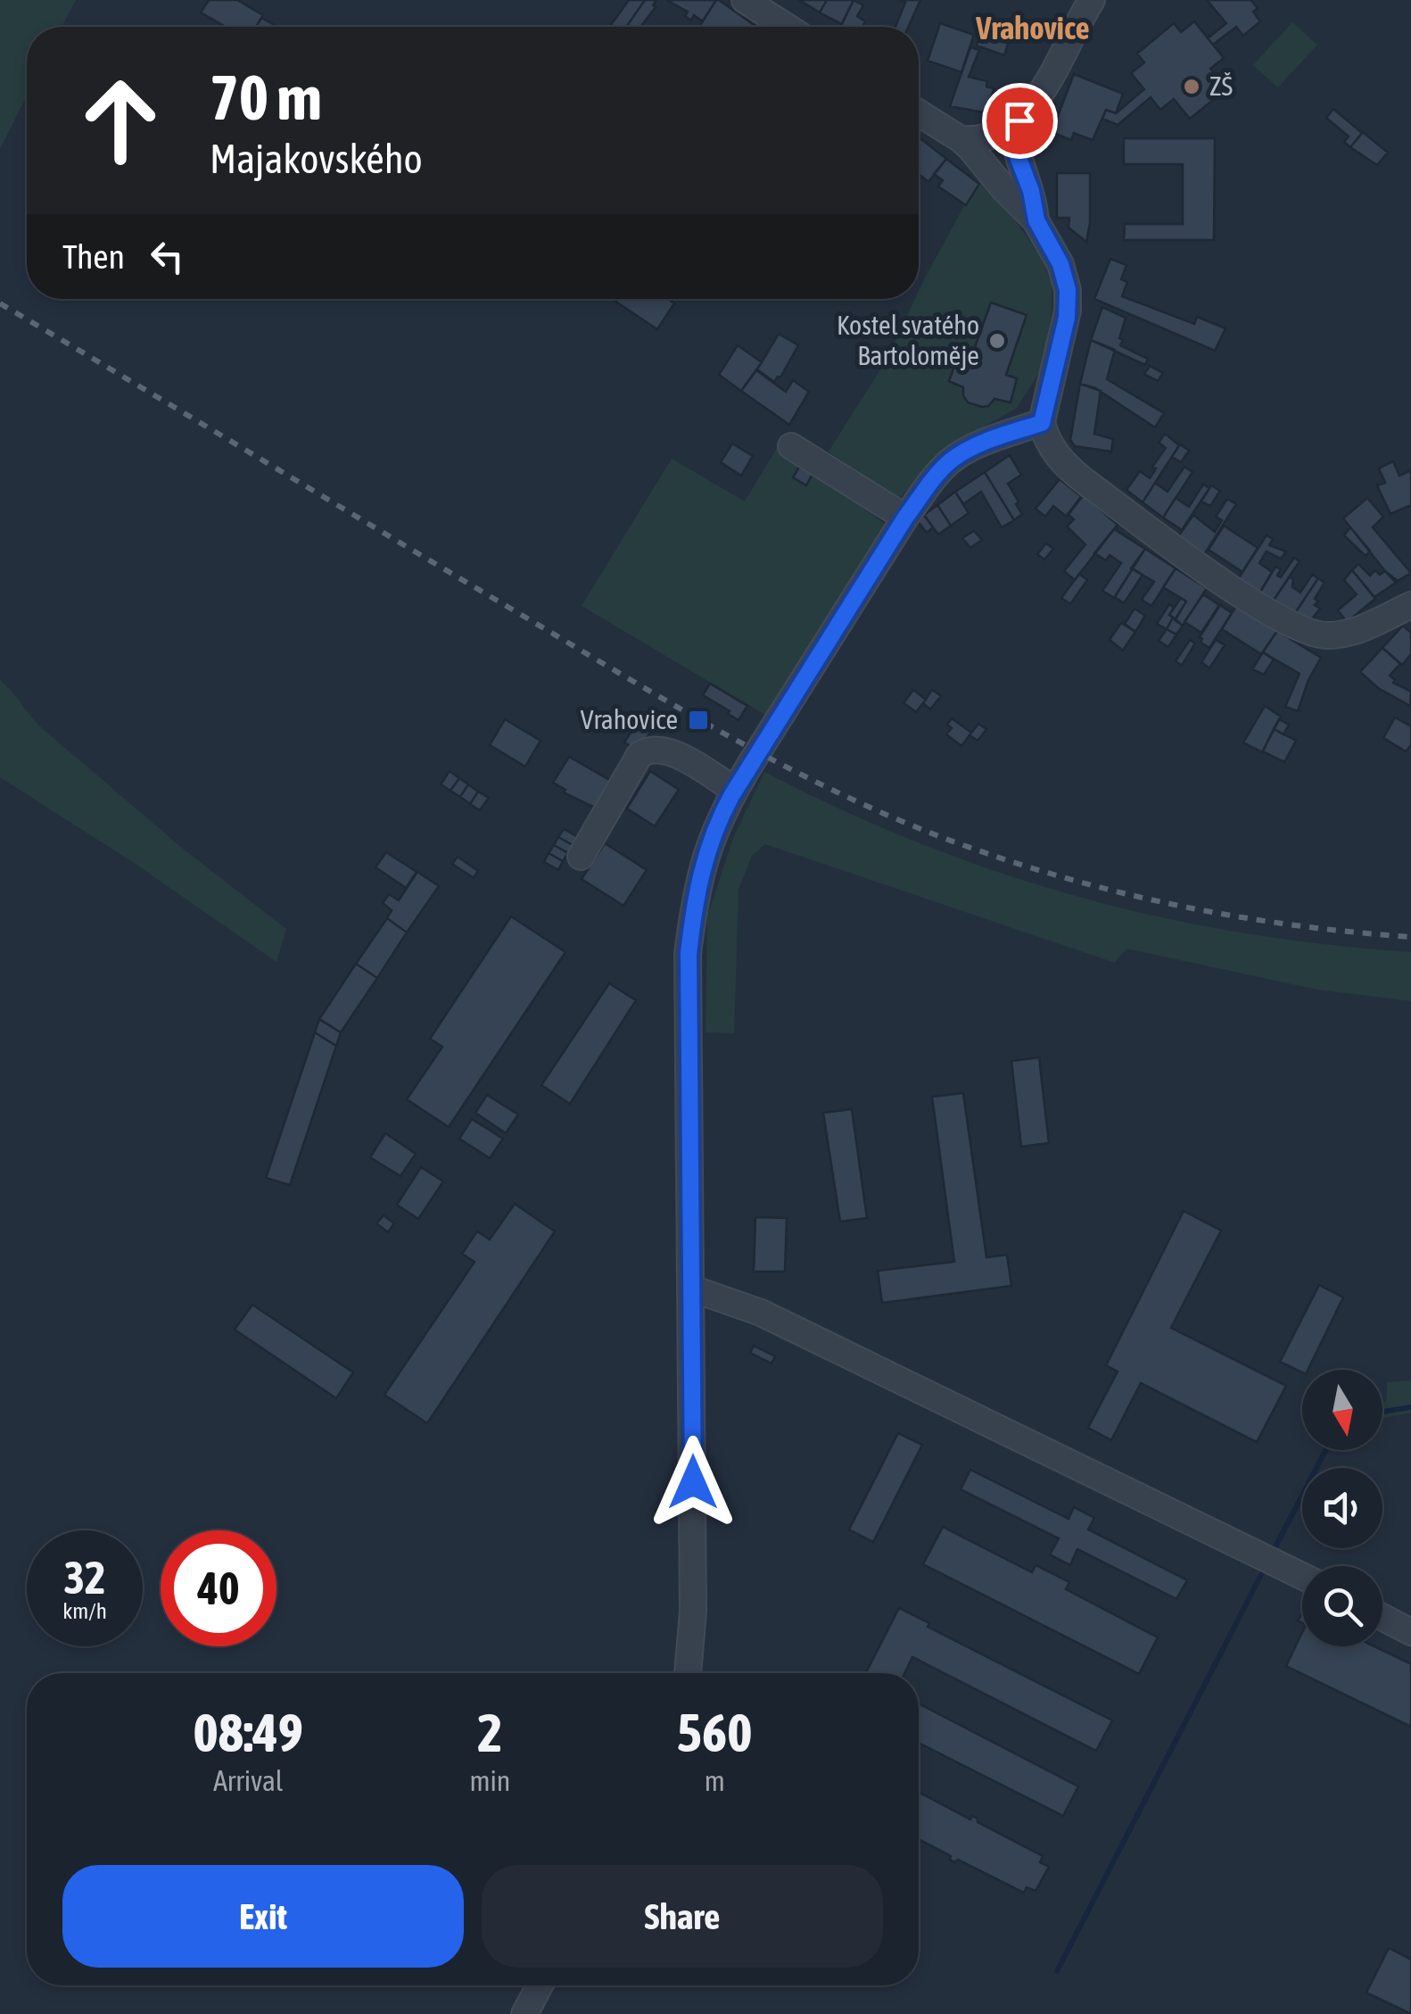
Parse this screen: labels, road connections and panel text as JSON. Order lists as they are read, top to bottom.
{
  "districts": ["Vrahovice"],
  "places": {
    "other": ["ZŠ", "Kostel svatého Bartoloměje"],
    "transit": ["Vrahovice"]
  },
  "north": "bottom",
  "page": {
    "turn": ["70 m", "Majakovského"],
    "then": "Then",
    "speed": "32 km/h",
    "limit": "40",
    "eta": [
      "08:49",
      "Arrival",
      "2",
      "min",
      "560",
      "m"
    ],
    "buttons": ["Exit", "Share"]
  }
}
